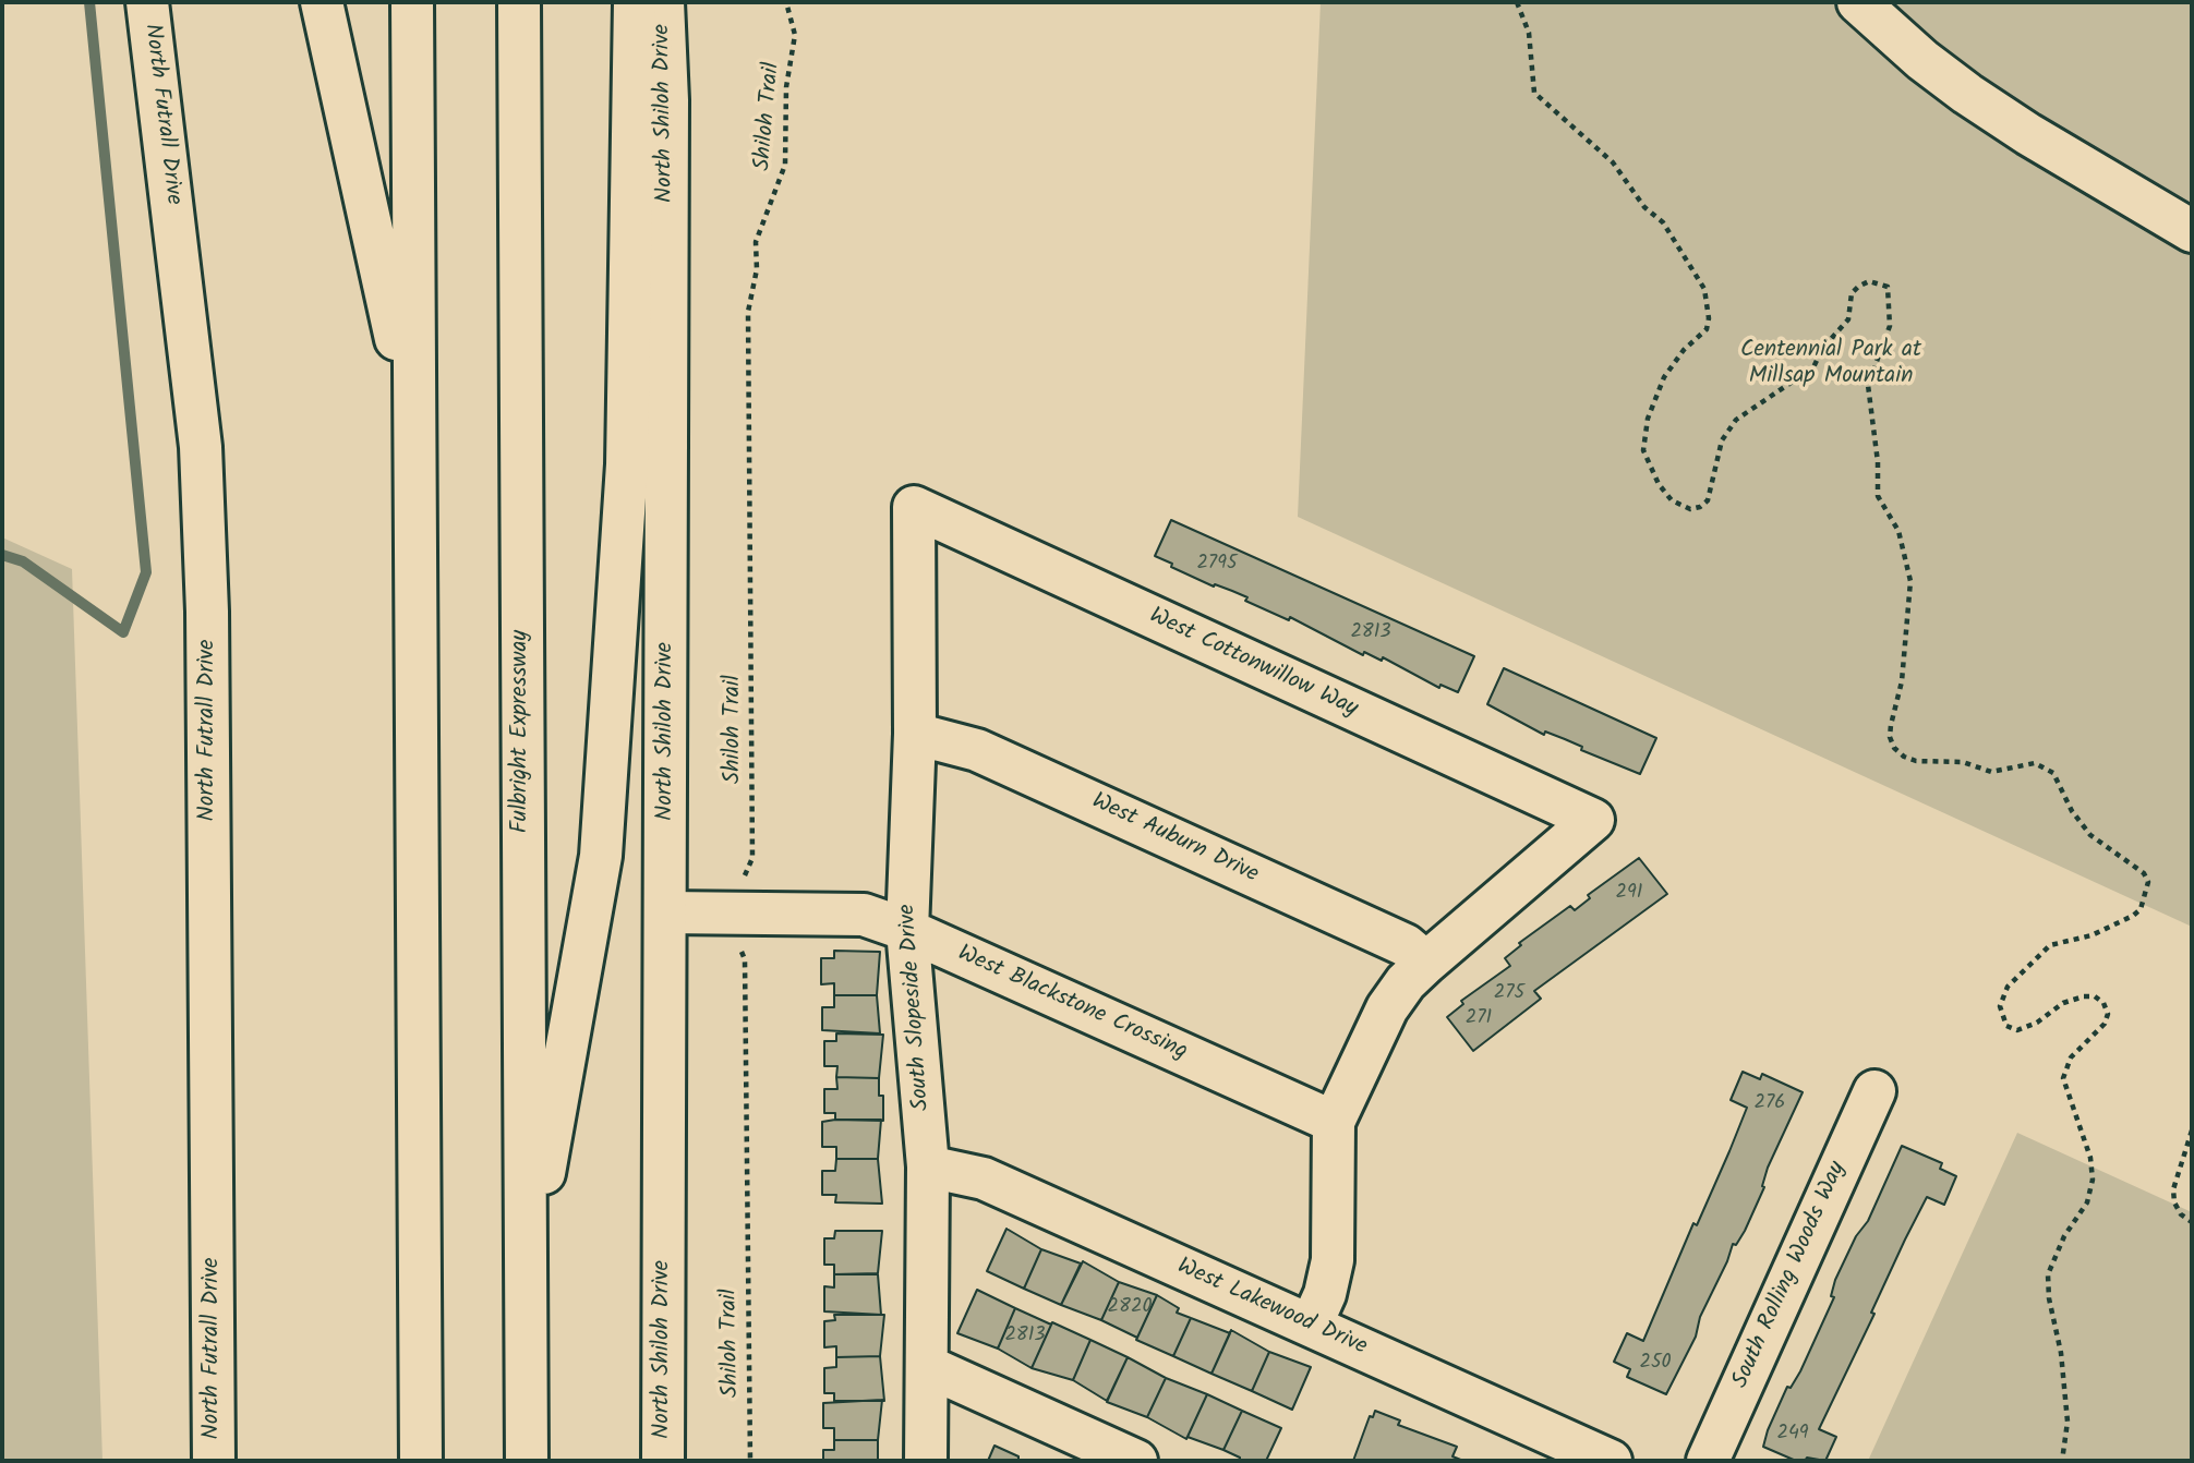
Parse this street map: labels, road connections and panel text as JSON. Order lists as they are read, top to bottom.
{
  "streets": {
    "main road": [
      "North Shiloh Drive",
      "North Futrall Drive",
      "West Cottonwillow Way",
      "Fulbright Expressway",
      "West Auburn Drive",
      "West Blackstone Crossing",
      "South Slopeside Drive",
      "South Rolling Woods Way",
      "West Lakewood Drive"
    ],
    "path": ["Shiloh Trail"]
  },
  "crossings": [
    ["North Shiloh Drive", "West Blackstone Crossing"],
    ["Shiloh Trail", "West Blackstone Crossing"],
    ["West Cottonwillow Way", "West Auburn Drive"],
    ["West Cottonwillow Way", "South Slopeside Drive"],
    ["West Auburn Drive", "South Slopeside Drive"],
    ["West Blackstone Crossing", "South Slopeside Drive"],
    ["South Slopeside Drive", "West Lakewood Drive"]
  ],
  "parks": ["Centennial Park at Millsap Mountain"],
  "house_numbers": [
    "2795",
    "2813",
    "291",
    "275",
    "271",
    "276",
    "2820",
    "2813",
    "250",
    "249"
  ]
}
